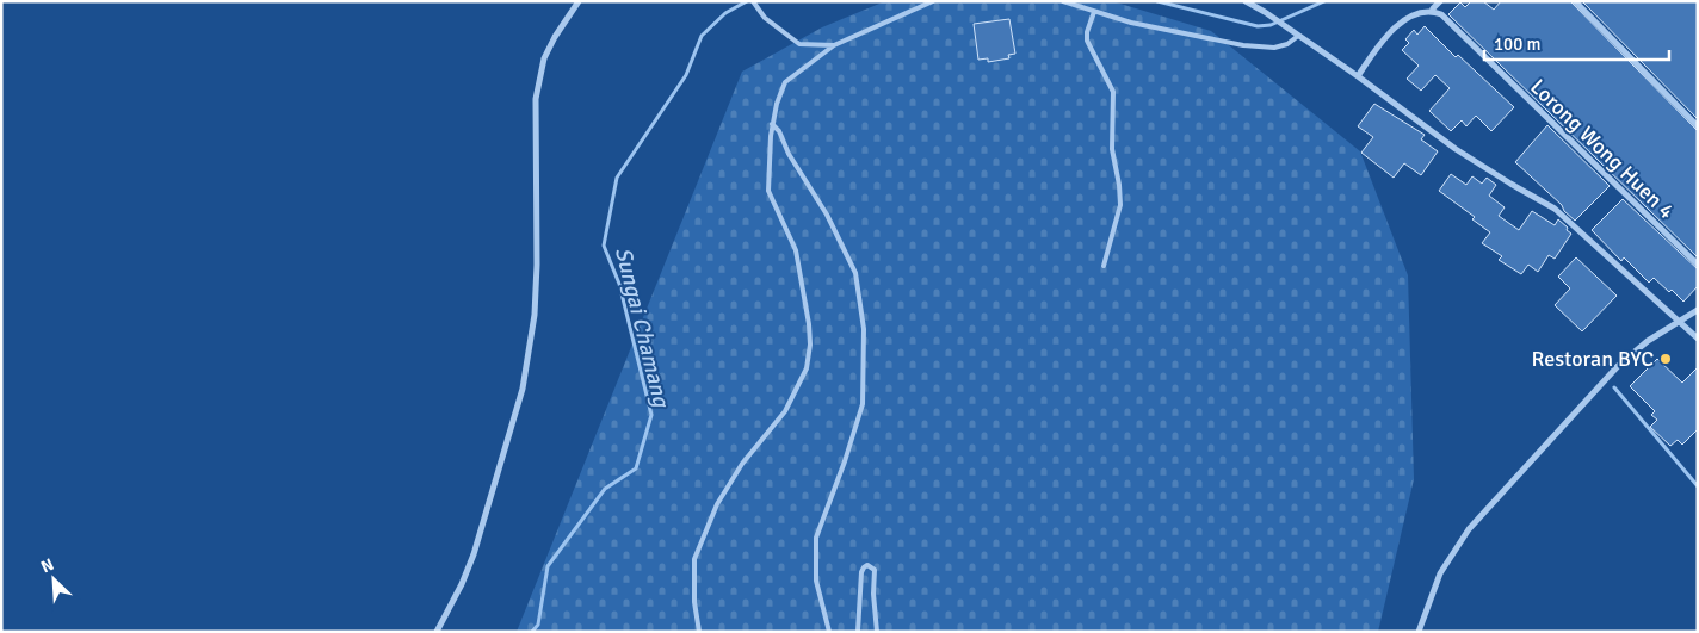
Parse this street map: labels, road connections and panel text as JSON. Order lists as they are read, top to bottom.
{
  "streets": {
    "street": ["Lorong Wong Huen 4"]
  },
  "water": ["Sungai Chamang"],
  "places": ["Restoran BYC"],
  "scale_bar": "100 m",
  "north": "top left"
}
